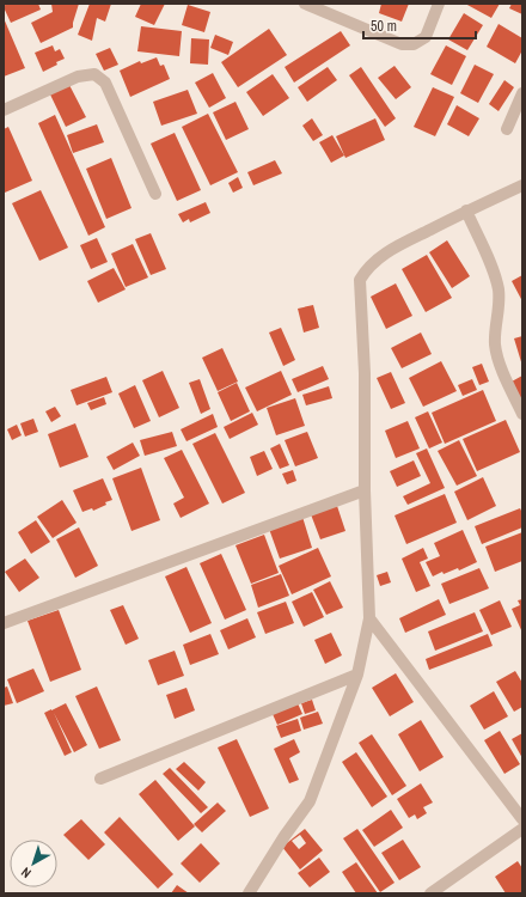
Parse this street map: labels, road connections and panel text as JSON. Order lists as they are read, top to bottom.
{
  "scale_bar": "50 m",
  "north": "bottom left"
}
